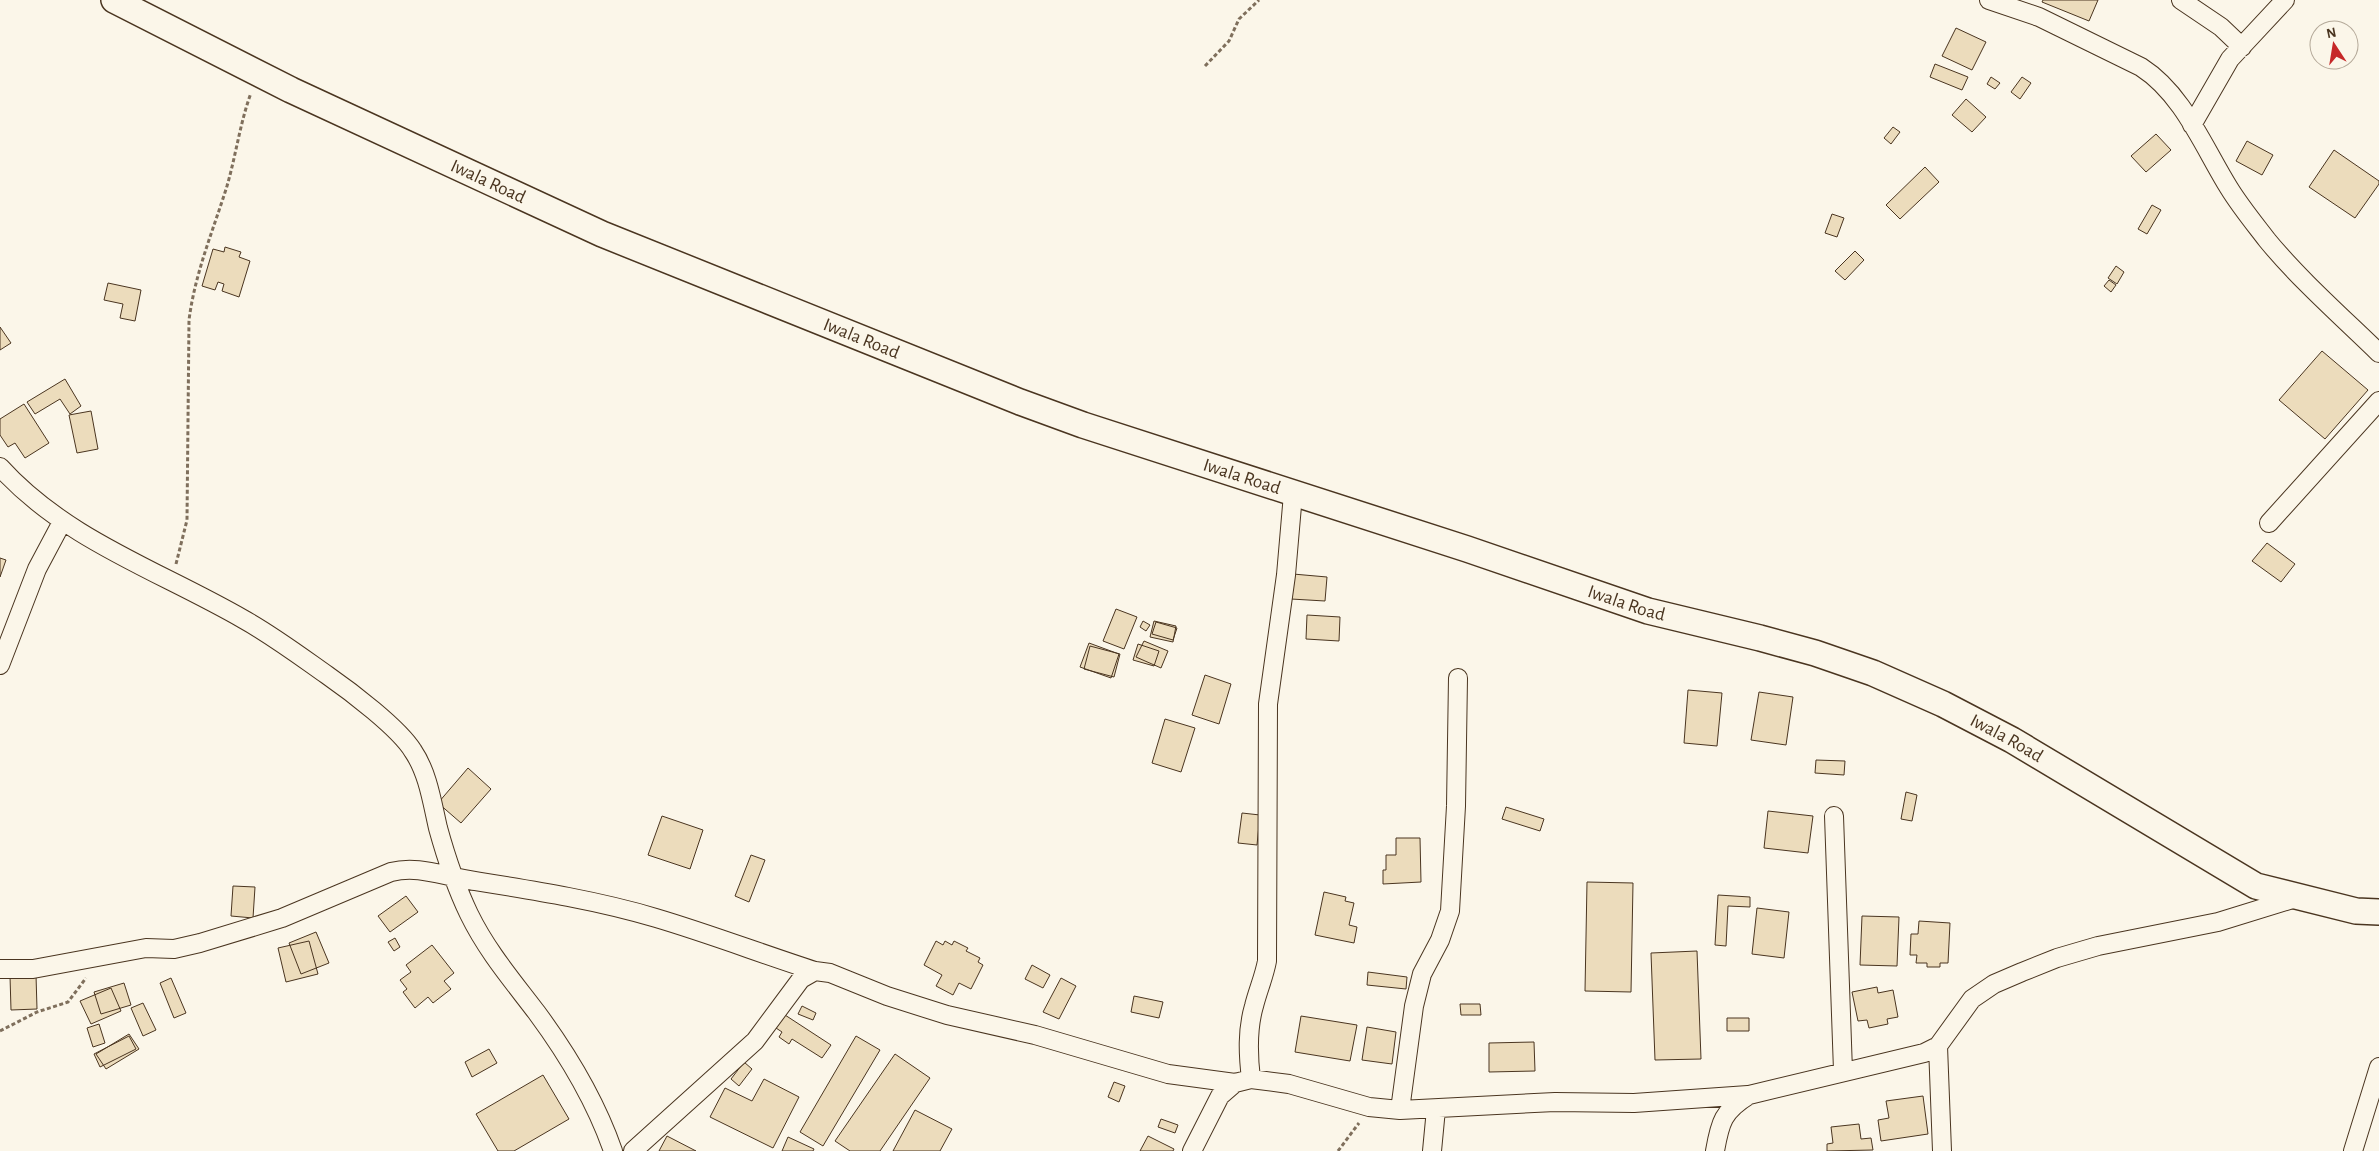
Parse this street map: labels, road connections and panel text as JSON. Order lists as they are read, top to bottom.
{
  "streets": {
    "street": ["Iwala Road"]
  },
  "north": "top"
}
